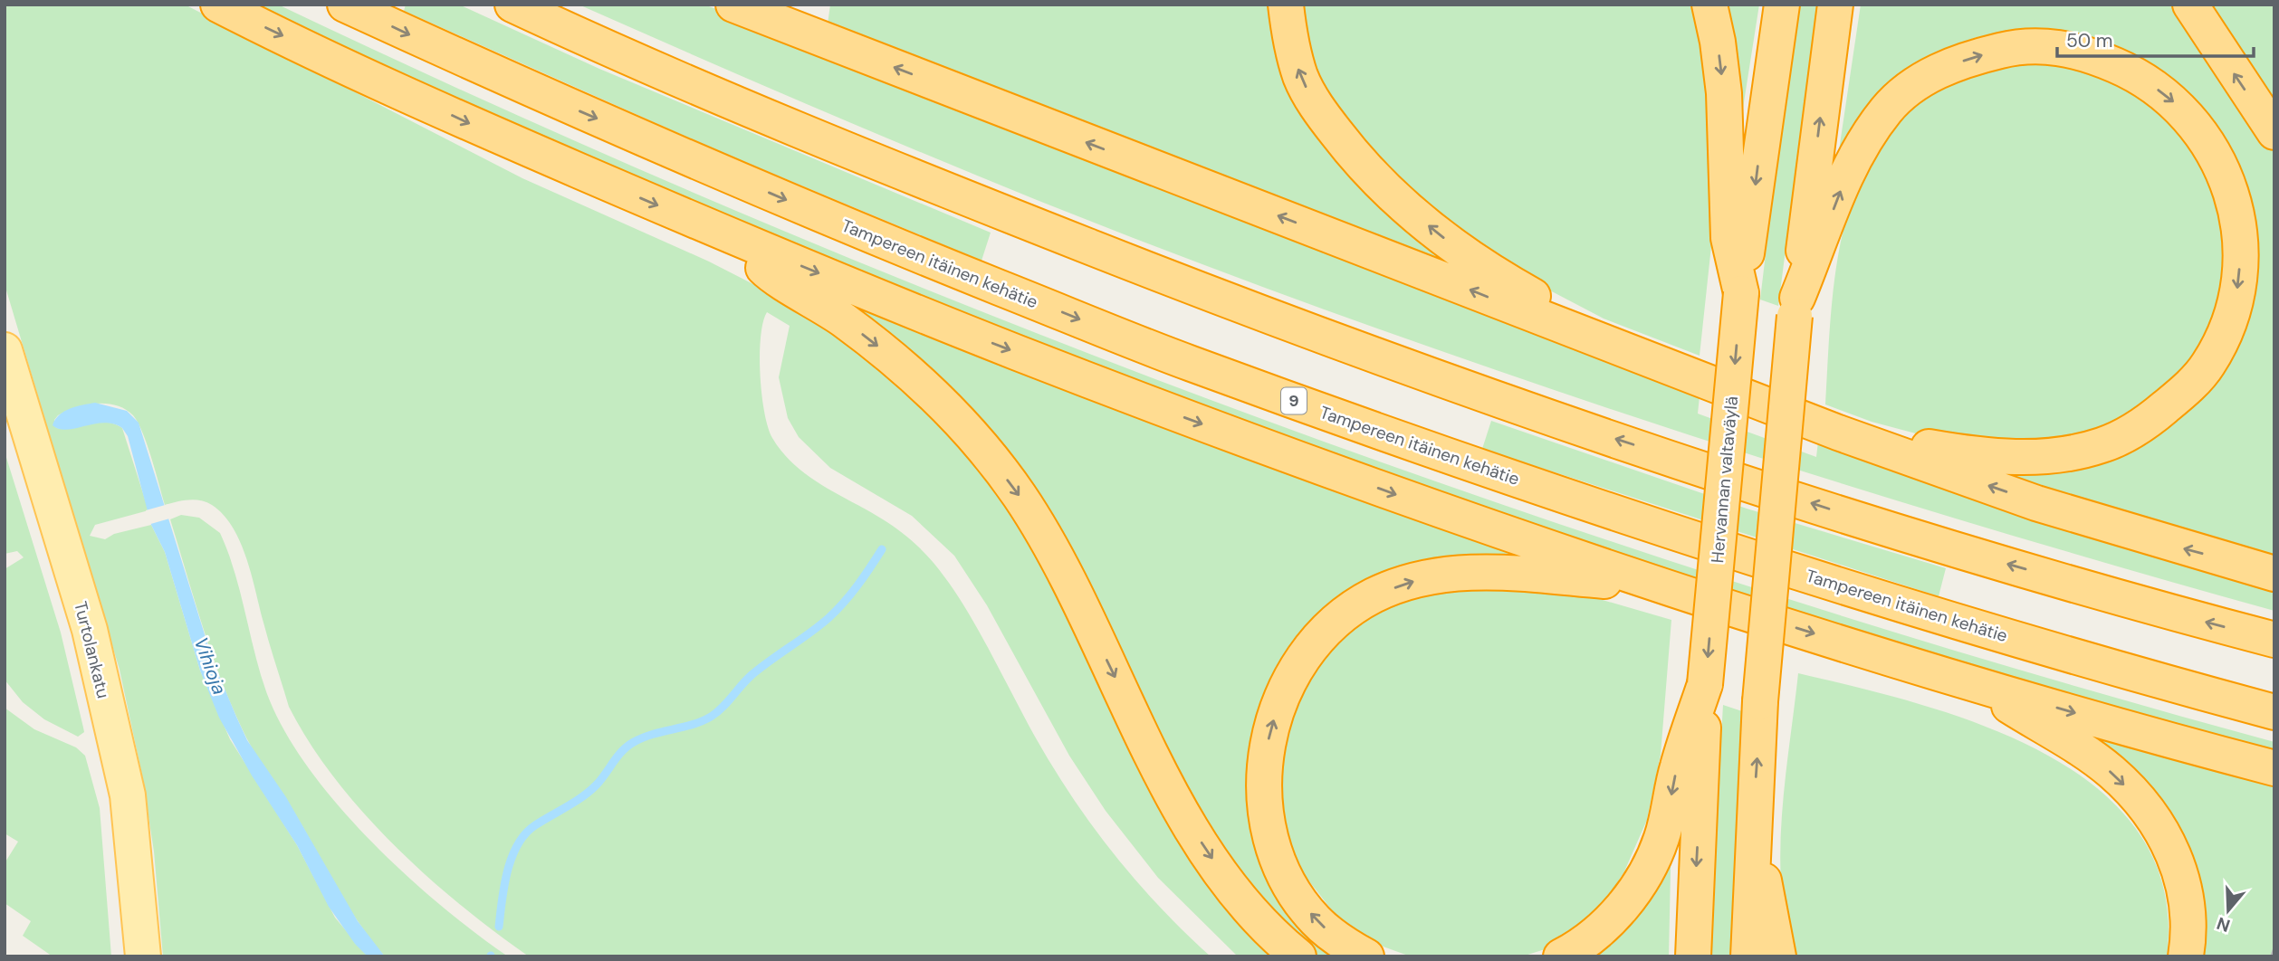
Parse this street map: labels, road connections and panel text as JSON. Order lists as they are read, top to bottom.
{
  "streets": {
    "highway": ["Tampereen itäinen kehätie", "9", "Hervannan valtaväylä"],
    "main road": ["Turtolankatu"]
  },
  "water": ["Vihioja"],
  "scale_bar": "50 m",
  "north": "bottom"
}
